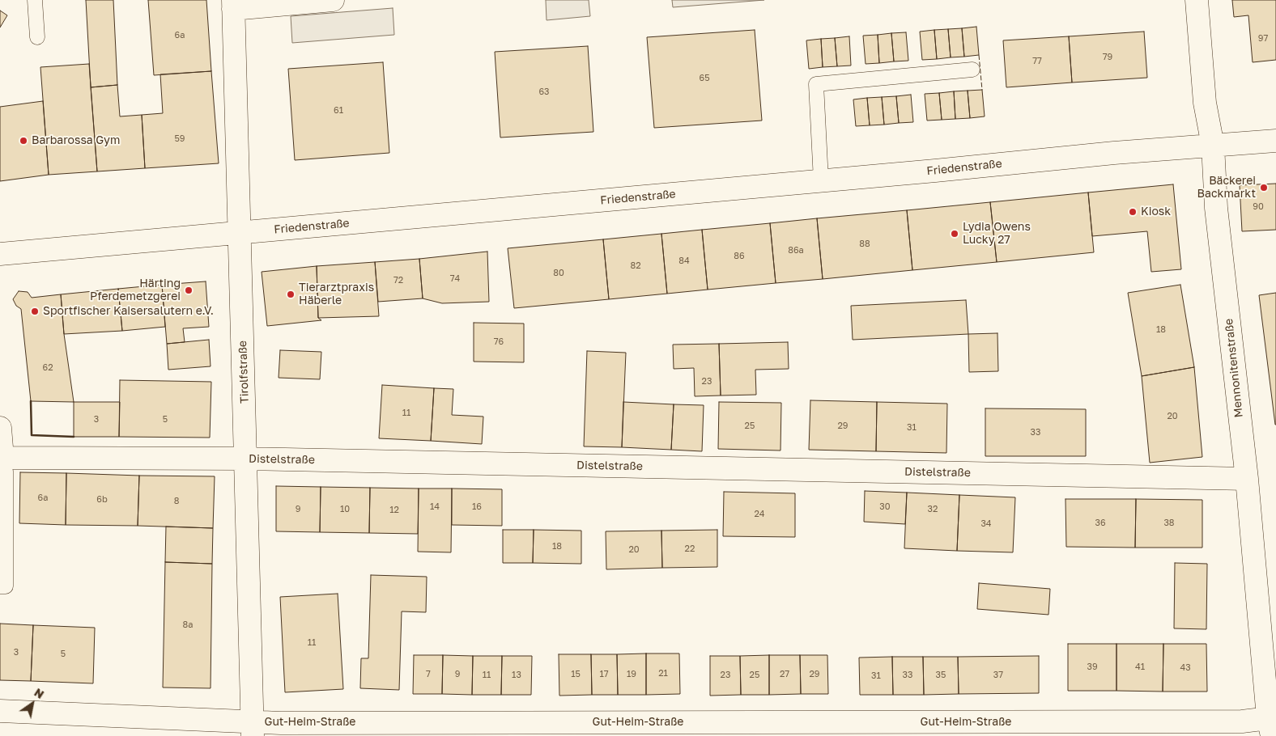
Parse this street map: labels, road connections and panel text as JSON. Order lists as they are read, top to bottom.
{
  "streets": {
    "street": [
      "Friedenstraße",
      "Mennonitenstraße",
      "Tirolfstraße",
      "Distelstraße",
      "Gut-Heim-Straße"
    ]
  },
  "crossings": [
    ["Friedenstraße", "Mennonitenstraße"],
    ["Friedenstraße", "Tirolfstraße"],
    ["Mennonitenstraße", "Distelstraße"],
    ["Mennonitenstraße", "Gut-Heim-Straße"],
    ["Tirolfstraße", "Distelstraße"],
    ["Tirolfstraße", "Gut-Heim-Straße"]
  ],
  "places": [
    "Barbarossa Gym",
    "Bäckerei Backmarkt",
    "Kiosk",
    "Lydia Owens Lucky 27",
    "Härting Pferdemetzgerei",
    "Tierarztpraxis Häberle",
    "Sportfischer Kaisersalutern e.V."
  ],
  "house_numbers": [
    "6a",
    "97",
    "79",
    "77",
    "65",
    "63",
    "61",
    "59",
    "90",
    "88",
    "86a",
    "86",
    "84",
    "82",
    "80",
    "74",
    "72",
    "18",
    "76",
    "62",
    "23",
    "11",
    "20",
    "3",
    "5",
    "25",
    "29",
    "31",
    "33",
    "6a",
    "6b",
    "8",
    "14",
    "16",
    "30",
    "9",
    "10",
    "32",
    "12",
    "24",
    "36",
    "38",
    "34",
    "18",
    "22",
    "20",
    "8a",
    "11",
    "3",
    "5",
    "39",
    "41",
    "43",
    "21",
    "7",
    "9",
    "15",
    "17",
    "19",
    "27",
    "29",
    "11",
    "13",
    "23",
    "25",
    "33",
    "35",
    "37",
    "31"
  ],
  "north": "top right"
}
